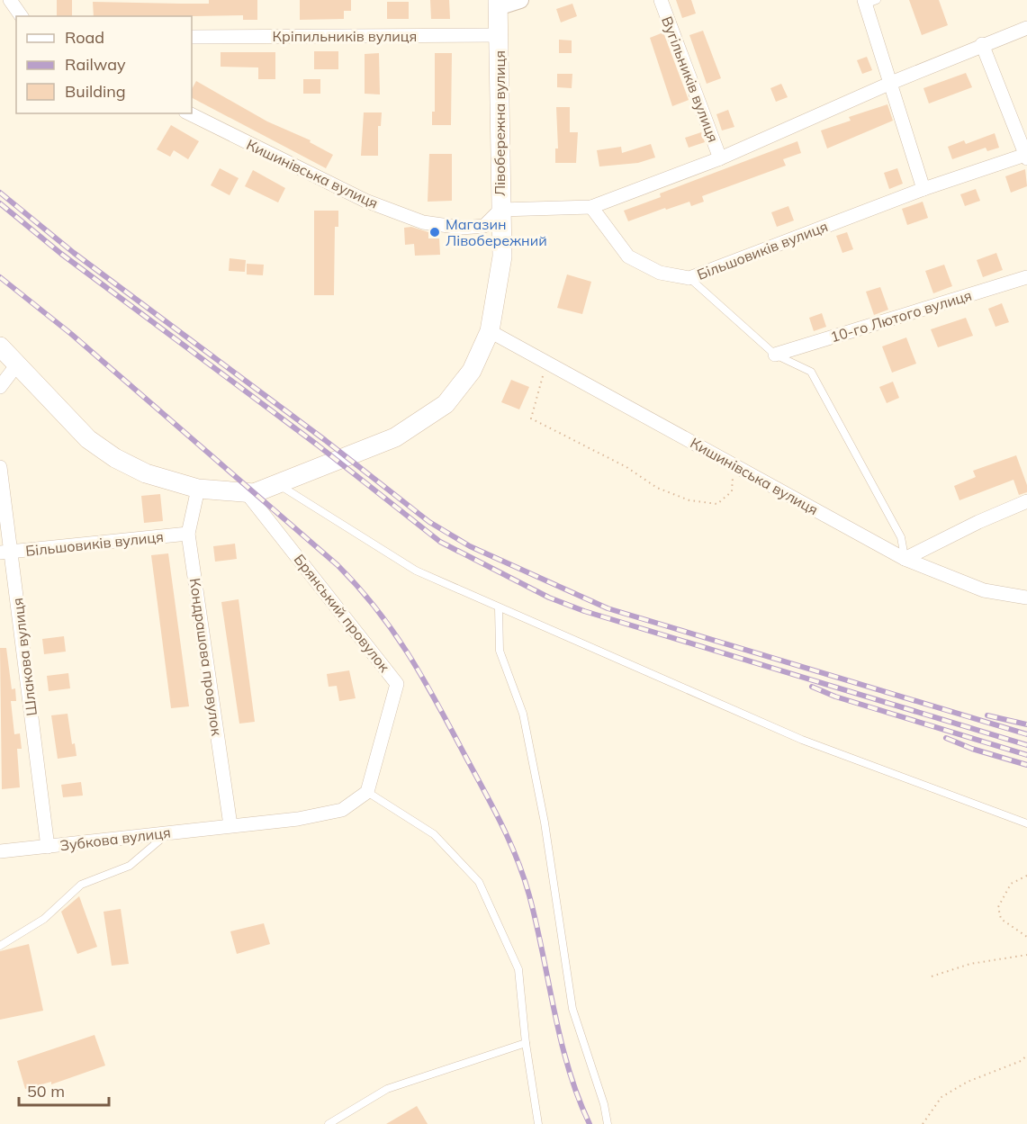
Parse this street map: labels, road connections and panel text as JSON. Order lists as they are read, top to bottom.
{
  "streets": {
    "main road": ["Лівобережна вулиця"],
    "street": [
      "Кріпильників вулиця",
      "Вугільників вулиця",
      "Кишинівська вулиця",
      "Більшовиків вулиця",
      "10-го Лютого вулиця",
      "Брянський провулок",
      "Шлакова вулиця",
      "Кондрашова провулок",
      "Зубкова вулиця"
    ]
  },
  "crossings": [
    ["Кріпильників вулиця", "Лівобережна вулиця"],
    ["Лівобережна вулиця", "Кишинівська вулиця"],
    ["Лівобережна вулиця", "Брянський провулок"],
    ["Більшовиків вулиця", "Шлакова вулиця"],
    ["Більшовиків вулиця", "Кондрашова провулок"],
    ["Шлакова вулиця", "Зубкова вулиця"],
    ["Кондрашова провулок", "Зубкова вулиця"]
  ],
  "places": ["Магазин Лівобережний"],
  "legend": ["Road", "Railway", "Building"],
  "scale_bar": "50 m"
}
